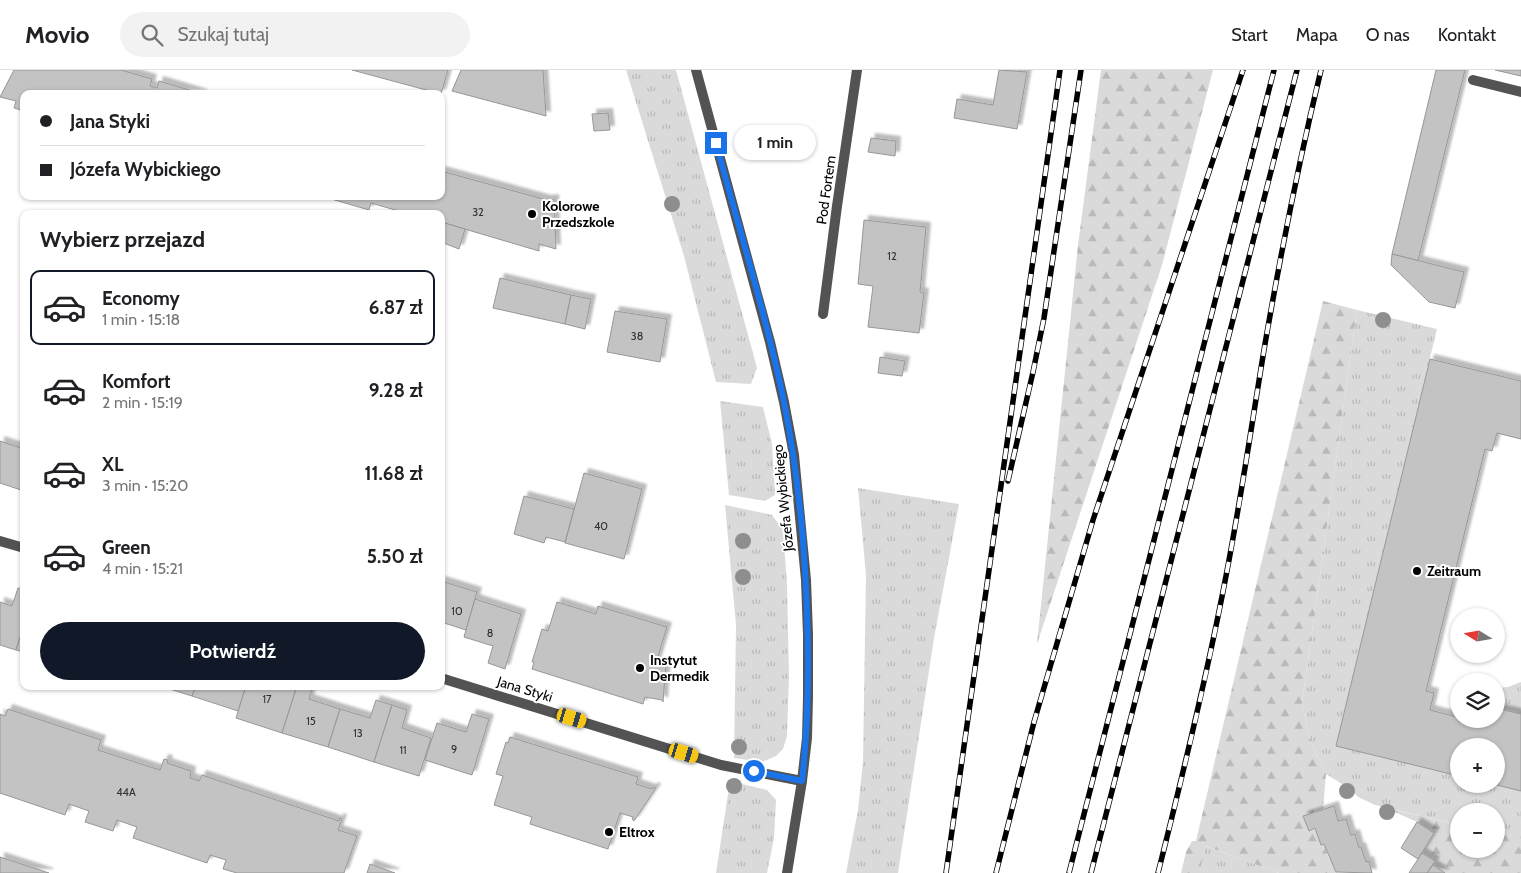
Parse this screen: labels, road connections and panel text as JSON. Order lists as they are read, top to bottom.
{
  "streets": {
    "street": ["Pod Fortem", "Józefa Wybickiego", "Jana Styki"]
  },
  "crossings": [
    ["Józefa Wybickiego", "Jana Styki"]
  ],
  "places": [
    "Kolorowe Przedszkole",
    "Zeitraum",
    "Instytut Dermedik",
    "Eltrox"
  ],
  "house_numbers": [
    "32",
    "12",
    "38",
    "40",
    "10",
    "8",
    "17",
    "15",
    "13",
    "9",
    "11",
    "44A"
  ],
  "north": "left",
  "page": {
    "header": "Movio",
    "search": "Szukaj tutaj",
    "nav": [
      "Start",
      "Mapa",
      "O nas",
      "Kontakt"
    ],
    "banner": ["Jana Styki", "Józefa Wybickiego"],
    "bubble": "1 min",
    "heading": "Wybierz przejazd",
    "list": [
      {
        "name": "Economy",
        "note": "1 min · 15:18",
        "value": "6.87 zł"
      },
      {
        "name": "Komfort",
        "note": "2 min · 15:19",
        "value": "9.28 zł"
      },
      {
        "name": "XL",
        "note": "3 min · 15:20",
        "value": "11.68 zł"
      },
      {
        "name": "Green",
        "note": "4 min · 15:21",
        "value": "5.50 zł"
      }
    ],
    "map_buttons": ["+", "−"],
    "buttons": "Potwierdź"
  }
}
